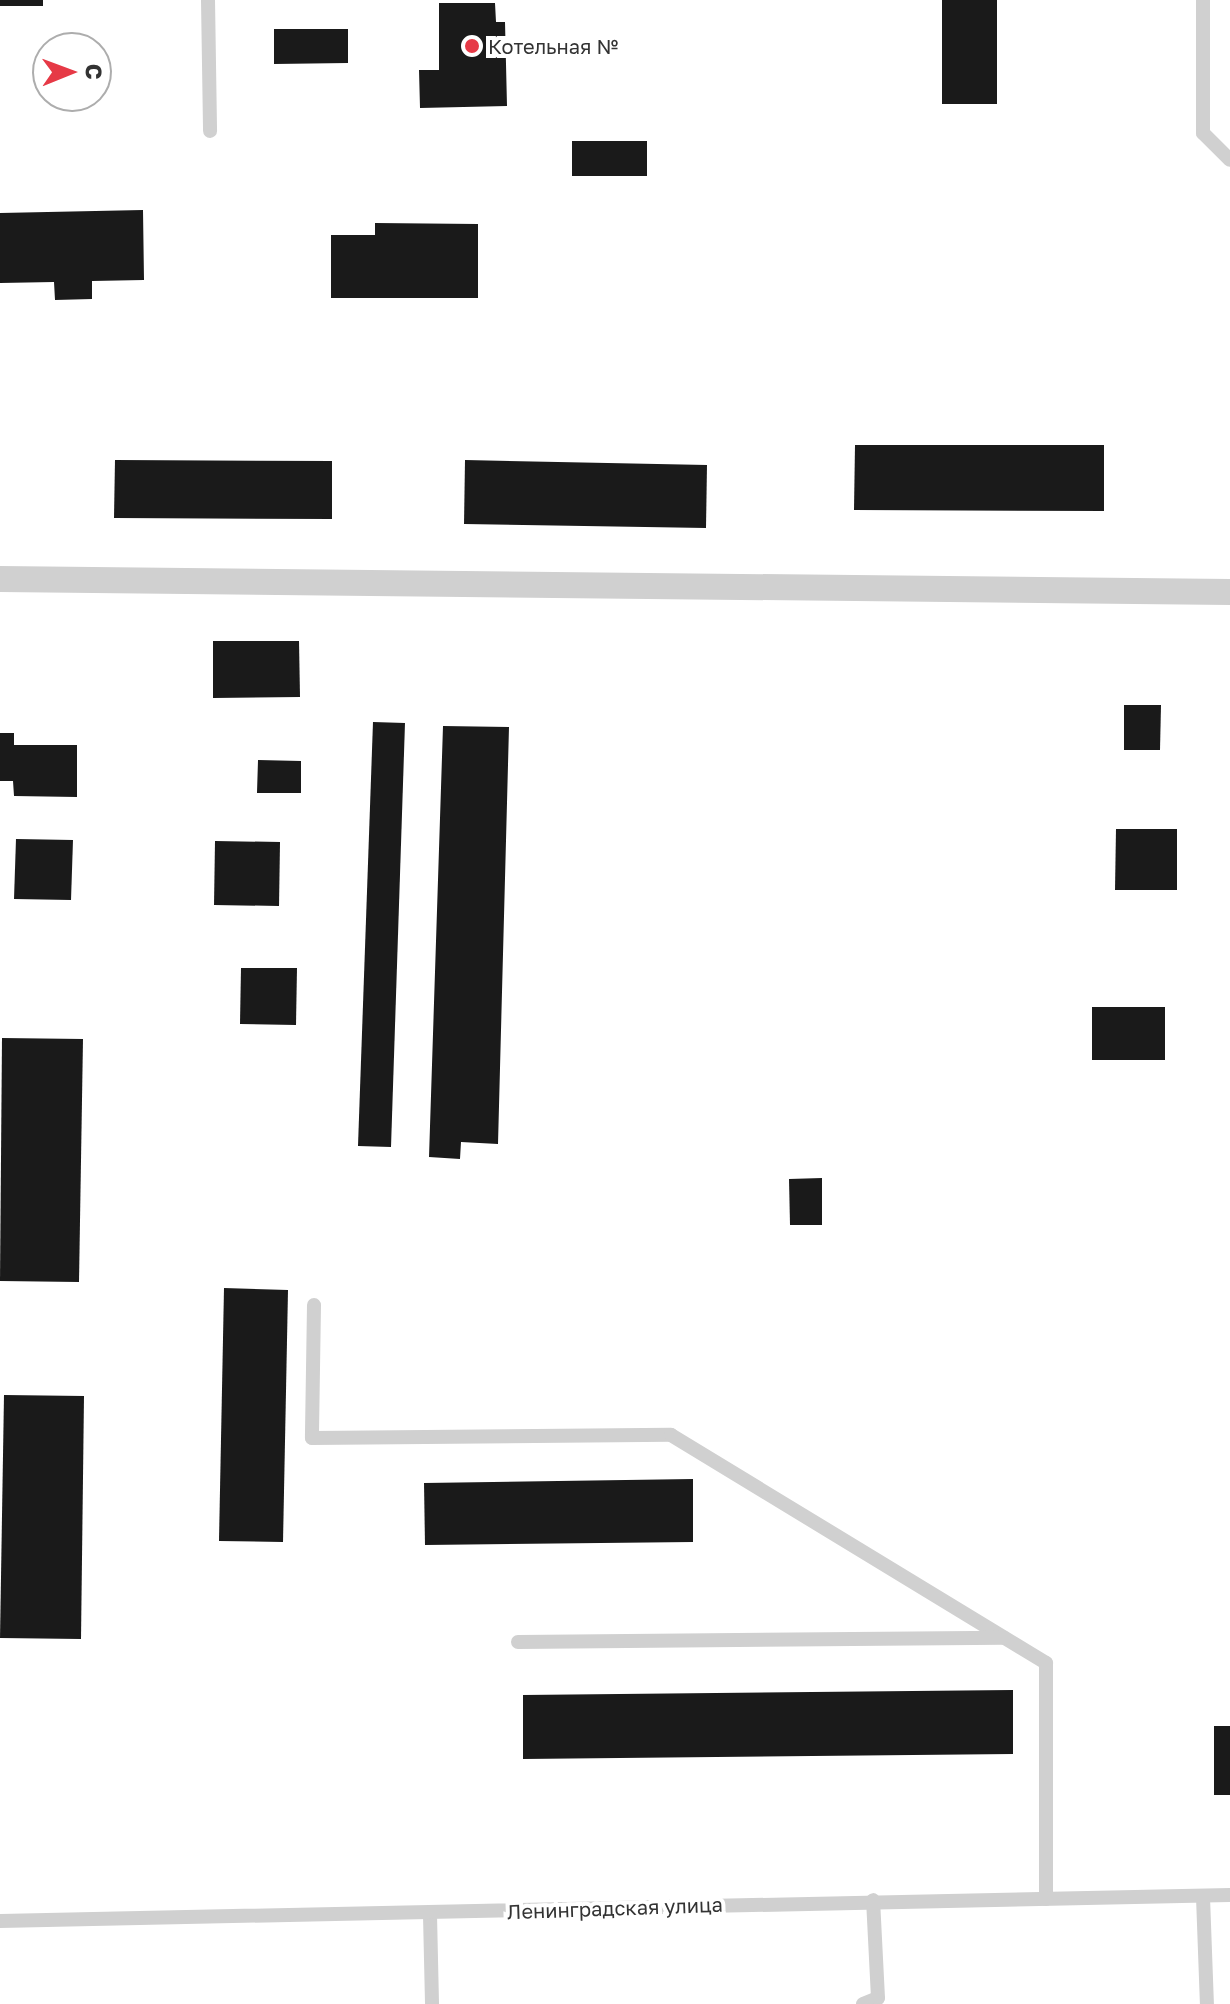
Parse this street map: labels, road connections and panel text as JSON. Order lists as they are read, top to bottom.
{
  "streets": {
    "lane": ["Ленинградская улица"]
  },
  "places": ["Котельная №"],
  "north": "right"
}
